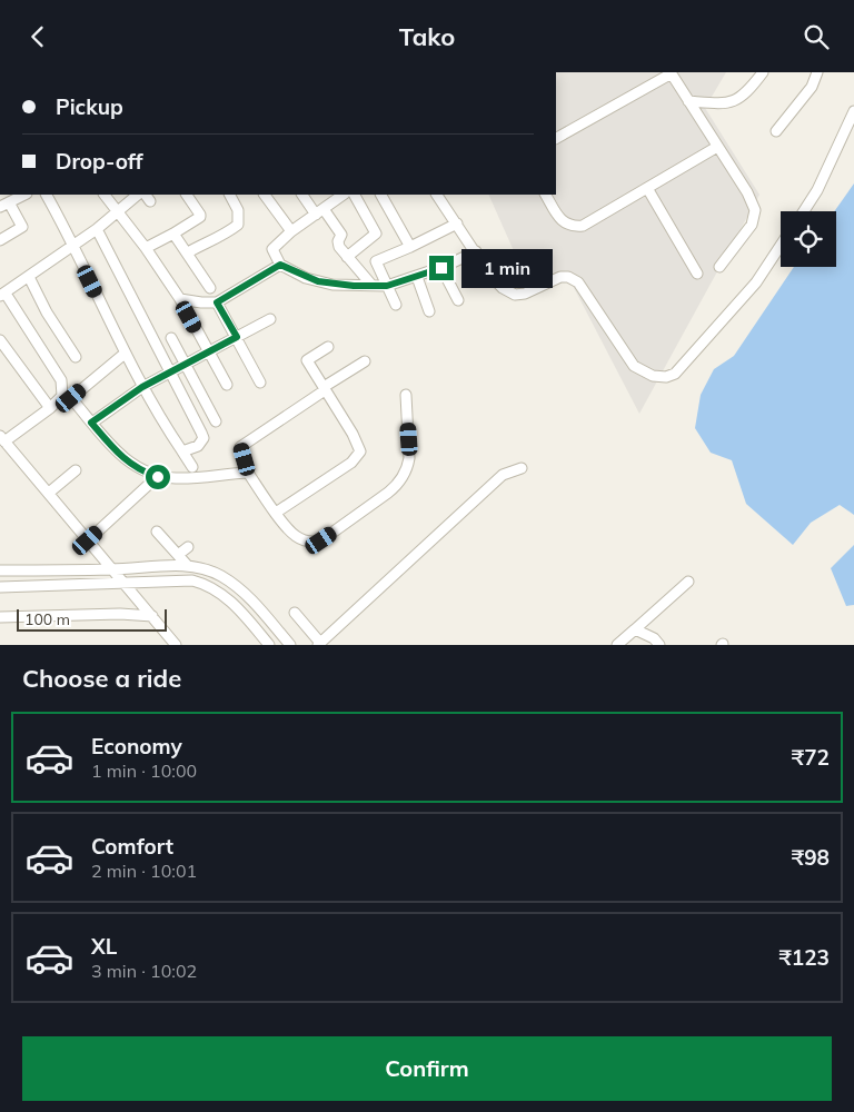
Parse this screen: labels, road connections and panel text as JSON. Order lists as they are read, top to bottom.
{
  "scale_bar": "100 m",
  "page": {
    "header": "Tako",
    "banner": ["Pickup", "Drop-off"],
    "bubble": "1 min",
    "scale": "100 m",
    "heading": "Choose a ride",
    "list": [
      {
        "name": "Economy",
        "note": "1 min · 10:00",
        "value": "₹72"
      },
      {
        "name": "Comfort",
        "note": "2 min · 10:01",
        "value": "₹98"
      },
      {
        "name": "XL",
        "note": "3 min · 10:02",
        "value": "₹123"
      }
    ],
    "buttons": "Confirm"
  }
}
